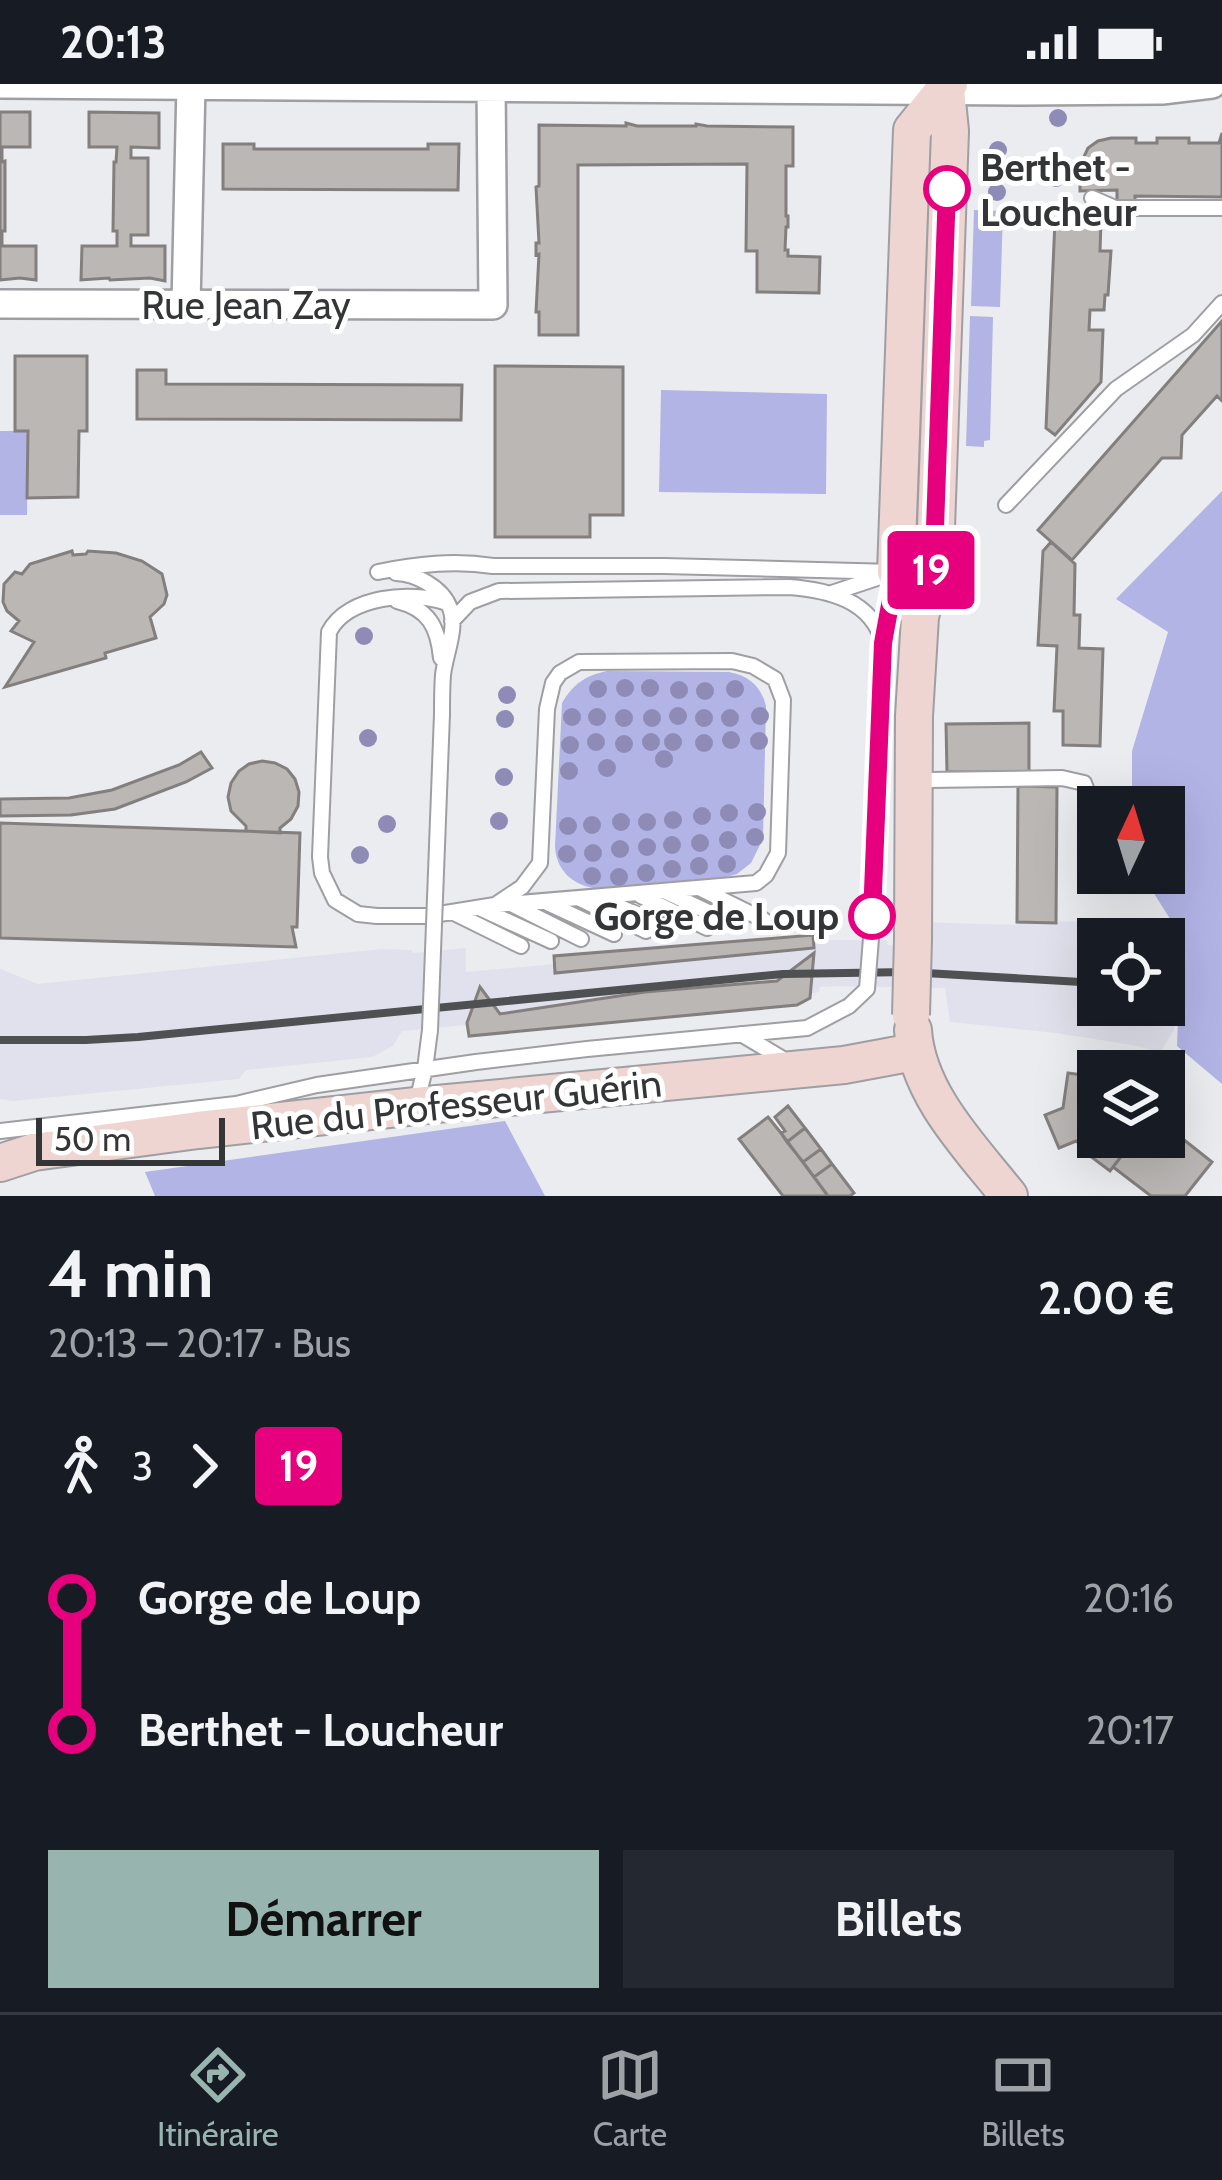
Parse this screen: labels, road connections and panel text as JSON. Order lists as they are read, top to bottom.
{
  "streets": {
    "main road": ["Rue du Professeur Guérin"],
    "street": ["Rue Jean Zay"]
  },
  "places": ["Berthet - Loucheur", "Gorge de Loup"],
  "lines": ["bus line 19"],
  "scale_bar": "50 m",
  "north": "top",
  "page": {
    "status": "20:13",
    "on_map": "19",
    "scale": "50 m",
    "heading": ["4 min", "20:13 – 20:17 · Bus", "2.00 €"],
    "legs": ["3", "19"],
    "list": [
      {
        "name": "Gorge de Loup",
        "value": "20:16"
      },
      {
        "name": "Berthet - Loucheur",
        "value": "20:17"
      }
    ],
    "buttons": ["Démarrer", "Billets"],
    "tabs": ["Itinéraire", "Carte", "Billets"]
  }
}
